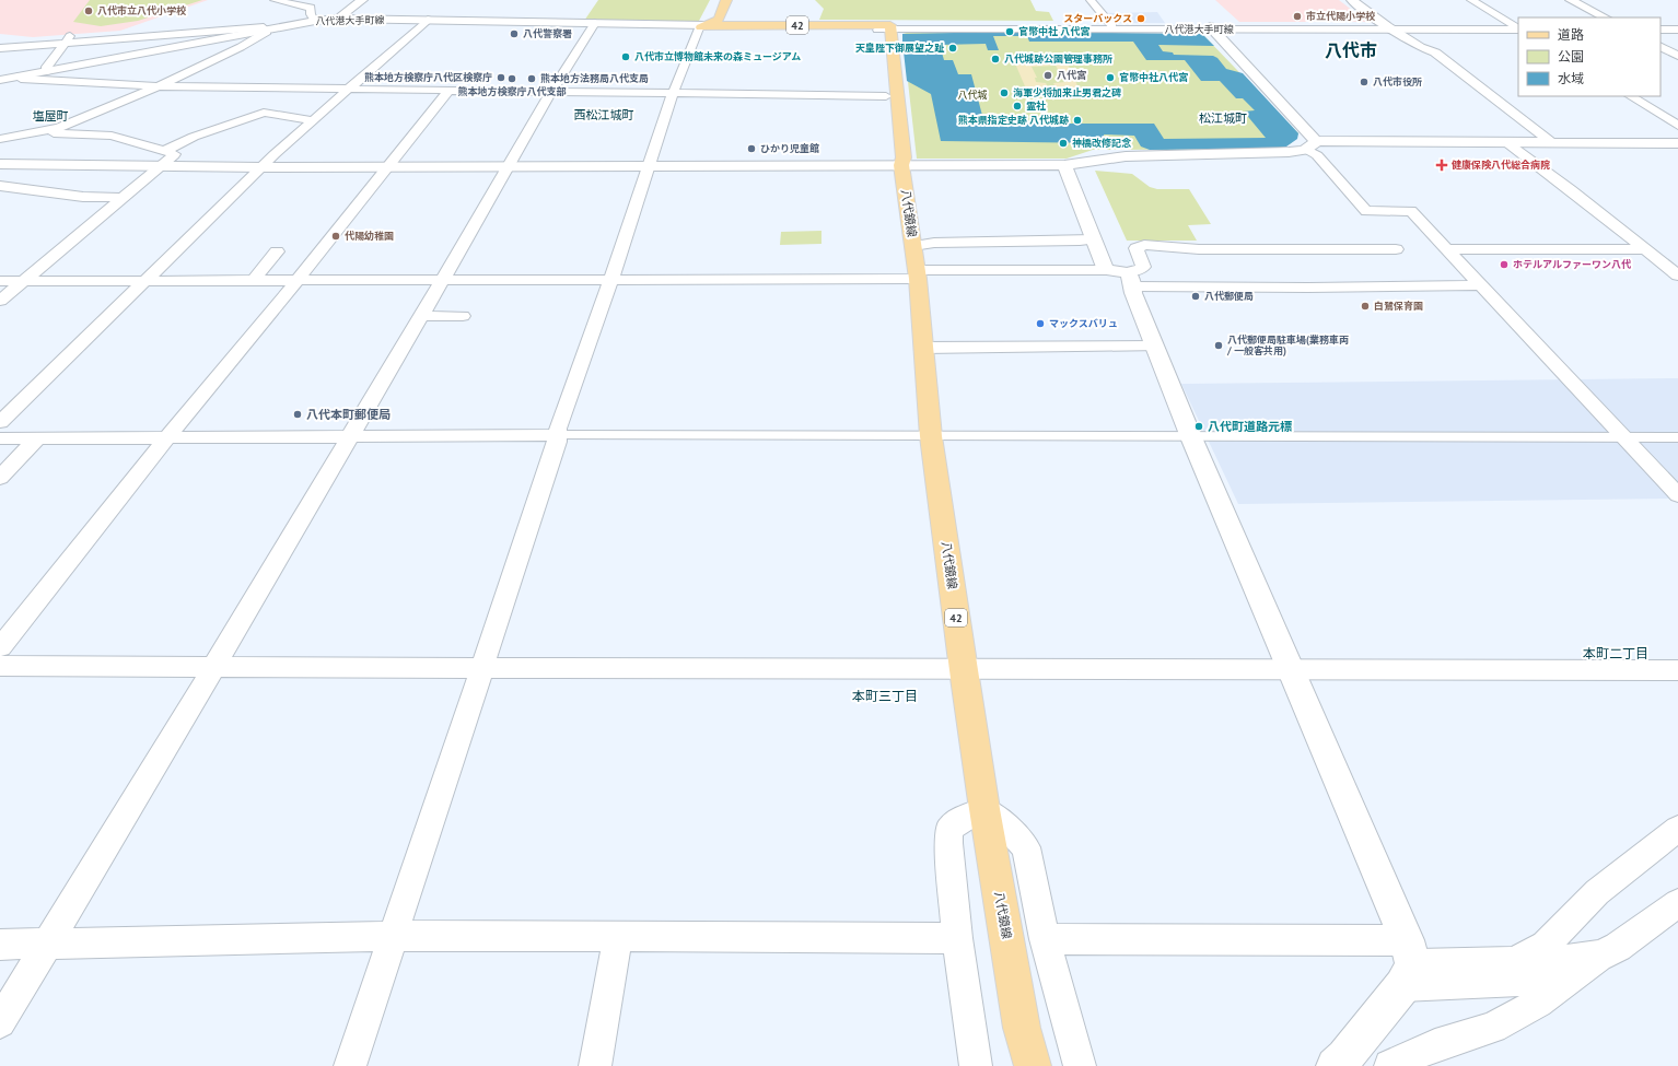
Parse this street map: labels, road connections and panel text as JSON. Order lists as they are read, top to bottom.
{
  "streets": {
    "main road": ["42", "八代鏡線"],
    "street": ["八代港大手町線"]
  },
  "crossings": [
    ["八代港大手町線", "42"],
    ["八代港大手町線", "八代鏡線"],
    ["42", "八代鏡線"]
  ],
  "districts": [
    "八代市",
    "西松江城町",
    "塩屋町",
    "松江城町",
    "本町二丁目",
    "本町三丁目"
  ],
  "parks": ["八代城"],
  "places": {
    "other": [
      "八代市立八代小学校",
      "市立代陽小学校",
      "スターバックス",
      "官幣中社 八代宮",
      "八代警察署",
      "天皇陛下御展望之趾",
      "八代市立博物館未来の森ミュージアム",
      "八代城跡公園管理事務所",
      "八代宮",
      "熊本地方検察庁八代区検察庁",
      "官幣中社八代宮",
      "熊本地方検察庁八代支部",
      "熊本地方法務局八代支局",
      "八代市役所",
      "海軍少将加来止男君之碑",
      "霊社",
      "熊本県指定史跡 八代城跡",
      "神橋改修記念",
      "ひかり児童館",
      "代陽幼稚園",
      "ホテルアルファーワン八代",
      "八代郵便局",
      "白鷺保育園",
      "マックスバリュ",
      "八代郵便局駐車場(業務車両 / 一般客共用)",
      "八代本町郵便局",
      "八代町道路元標"
    ],
    "health": ["健康保険八代総合病院"]
  },
  "legend": ["道路", "公園", "水域"]
}
